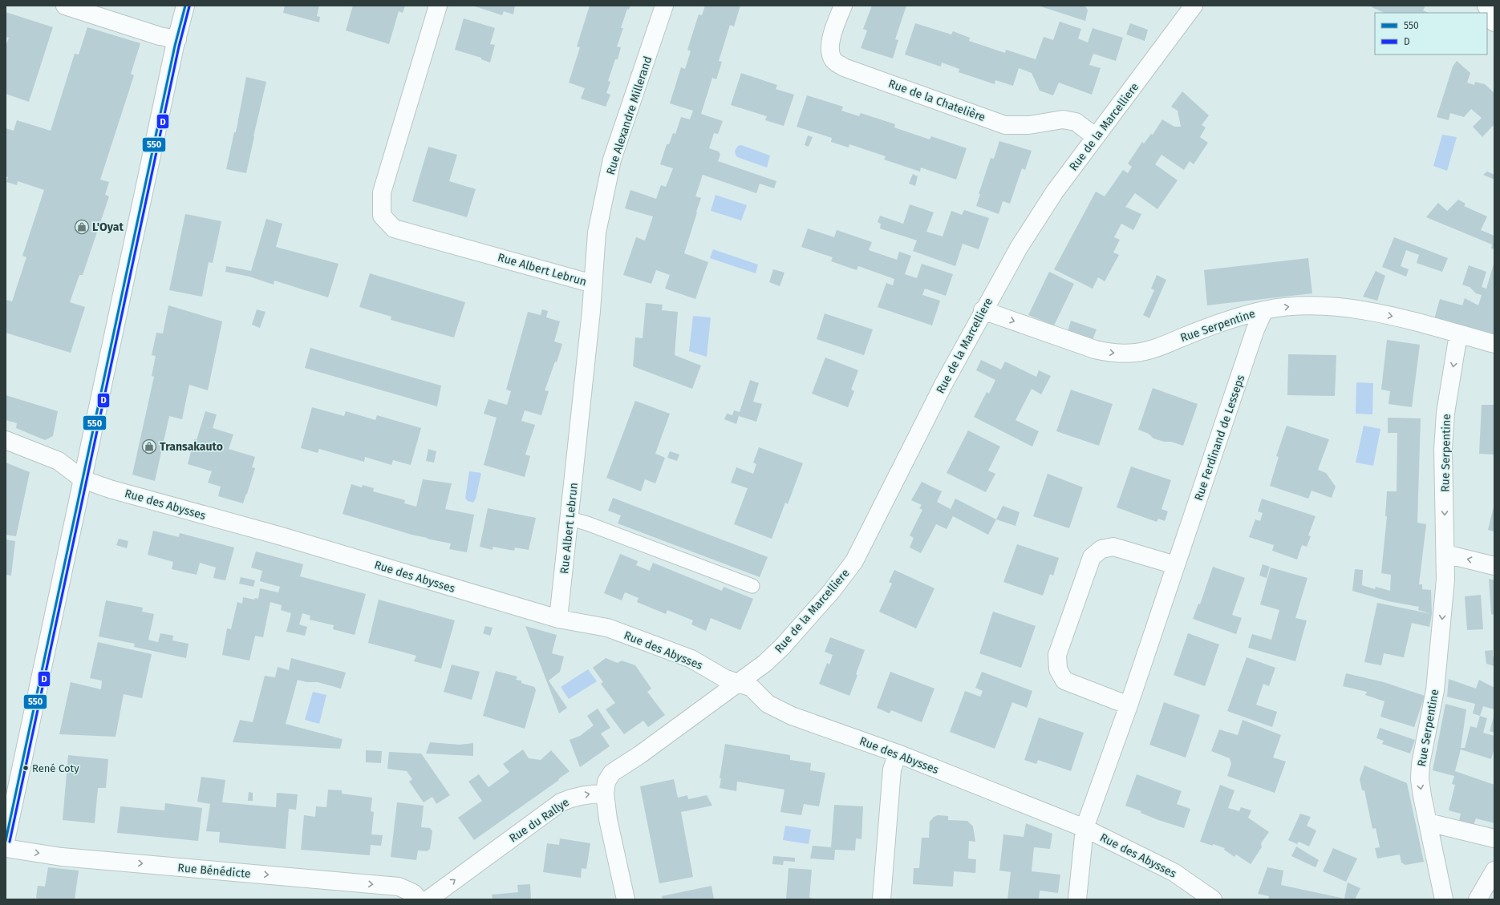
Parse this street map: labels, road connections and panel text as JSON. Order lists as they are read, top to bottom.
{
  "streets": {
    "street": [
      "Rue de la Chatelière",
      "Rue Alexandre Millerand",
      "Rue de la Marcelliere",
      "Rue Albert Lebrun",
      "Rue Serpentine",
      "Rue Ferdinand de Lesseps",
      "Rue des Abysses",
      "Rue du Rallye",
      "Rue Bénédicte"
    ]
  },
  "crossings": [
    ["Rue de la Chatelière", "Rue de la Marcelliere"],
    ["Rue Alexandre Millerand", "Rue Albert Lebrun"],
    ["Rue de la Marcelliere", "Rue Serpentine"],
    ["Rue de la Marcelliere", "Rue des Abysses"],
    ["Rue Albert Lebrun", "Rue des Abysses"],
    ["Rue Serpentine", "Rue Ferdinand de Lesseps"],
    ["Rue Ferdinand de Lesseps", "Rue des Abysses"]
  ],
  "one_way": ["Rue du Rallye", "Rue Bénédicte"],
  "places": {
    "shop": ["L'Oyat", "Transakauto"],
    "other": ["René Coty"]
  },
  "lines": ["transit line 550", "transit line D"],
  "legend": ["550", "D"]
}
